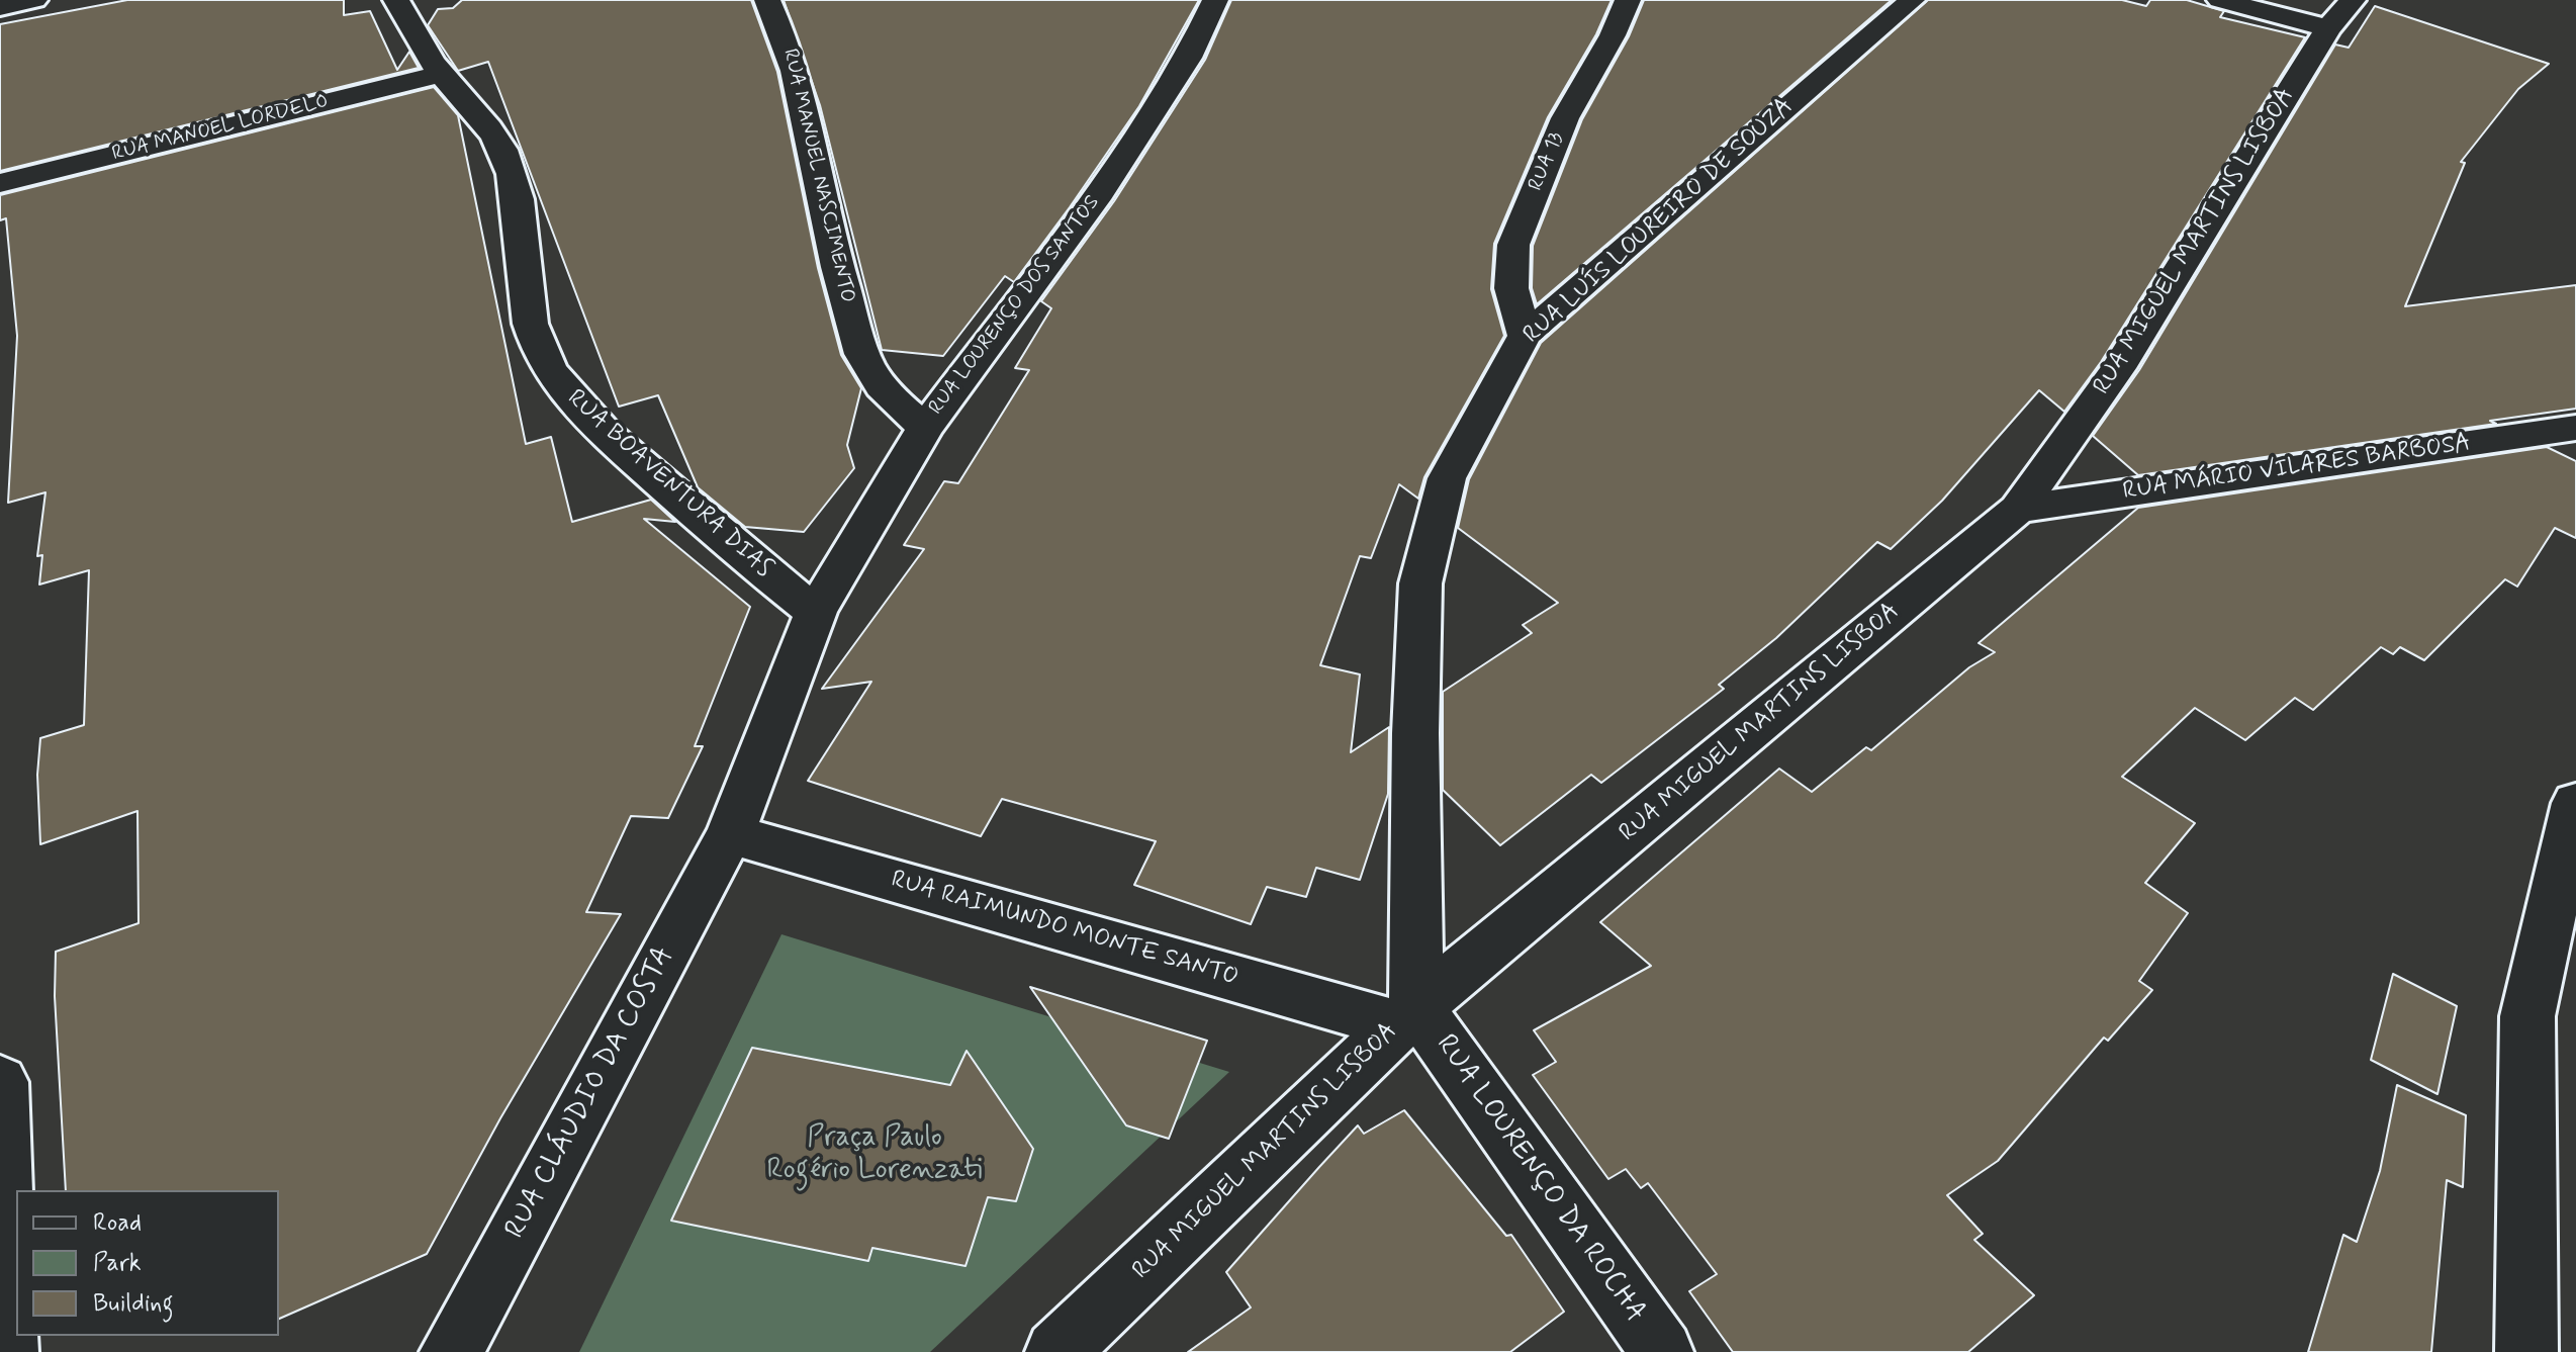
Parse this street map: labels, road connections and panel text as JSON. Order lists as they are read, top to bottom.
{
  "streets": {
    "street": [
      "RUA MANOEL LORDELO",
      "RUA 13",
      "RUA MANUEL NASCIMENTO",
      "RUA LUÍS LOUREIRO DE SOUZA",
      "RUA MIGUEL MARTINS LISBOA",
      "RUA LOURENÇO DOS SANTOS",
      "RUA MÁRIO VILARES BARBOSA",
      "RUA BOAVENTURA DIAS",
      "RUA RAIMUNDO MONTE SANTO",
      "RUA CLÁUDIO DA COSTA",
      "RUA LOURENÇO DA ROCHA"
    ]
  },
  "crossings": [
    ["RUA MANOEL LORDELO", "RUA BOAVENTURA DIAS"],
    ["RUA 13", "RUA LUÍS LOUREIRO DE SOUZA"],
    ["RUA MANUEL NASCIMENTO", "RUA LOURENÇO DOS SANTOS"],
    ["RUA LUÍS LOUREIRO DE SOUZA", "RUA MIGUEL MARTINS LISBOA"],
    ["RUA LUÍS LOUREIRO DE SOUZA", "RUA RAIMUNDO MONTE SANTO"],
    ["RUA LUÍS LOUREIRO DE SOUZA", "RUA LOURENÇO DA ROCHA"],
    ["RUA MIGUEL MARTINS LISBOA", "RUA MÁRIO VILARES BARBOSA"],
    ["RUA MIGUEL MARTINS LISBOA", "RUA RAIMUNDO MONTE SANTO"],
    ["RUA MIGUEL MARTINS LISBOA", "RUA LOURENÇO DA ROCHA"],
    ["RUA LOURENÇO DOS SANTOS", "RUA BOAVENTURA DIAS"],
    ["RUA RAIMUNDO MONTE SANTO", "RUA CLÁUDIO DA COSTA"],
    ["RUA RAIMUNDO MONTE SANTO", "RUA LOURENÇO DA ROCHA"]
  ],
  "parks": ["Praça Paulo Rogério Lorenzati"],
  "legend": ["Road", "Park", "Building"]
}
